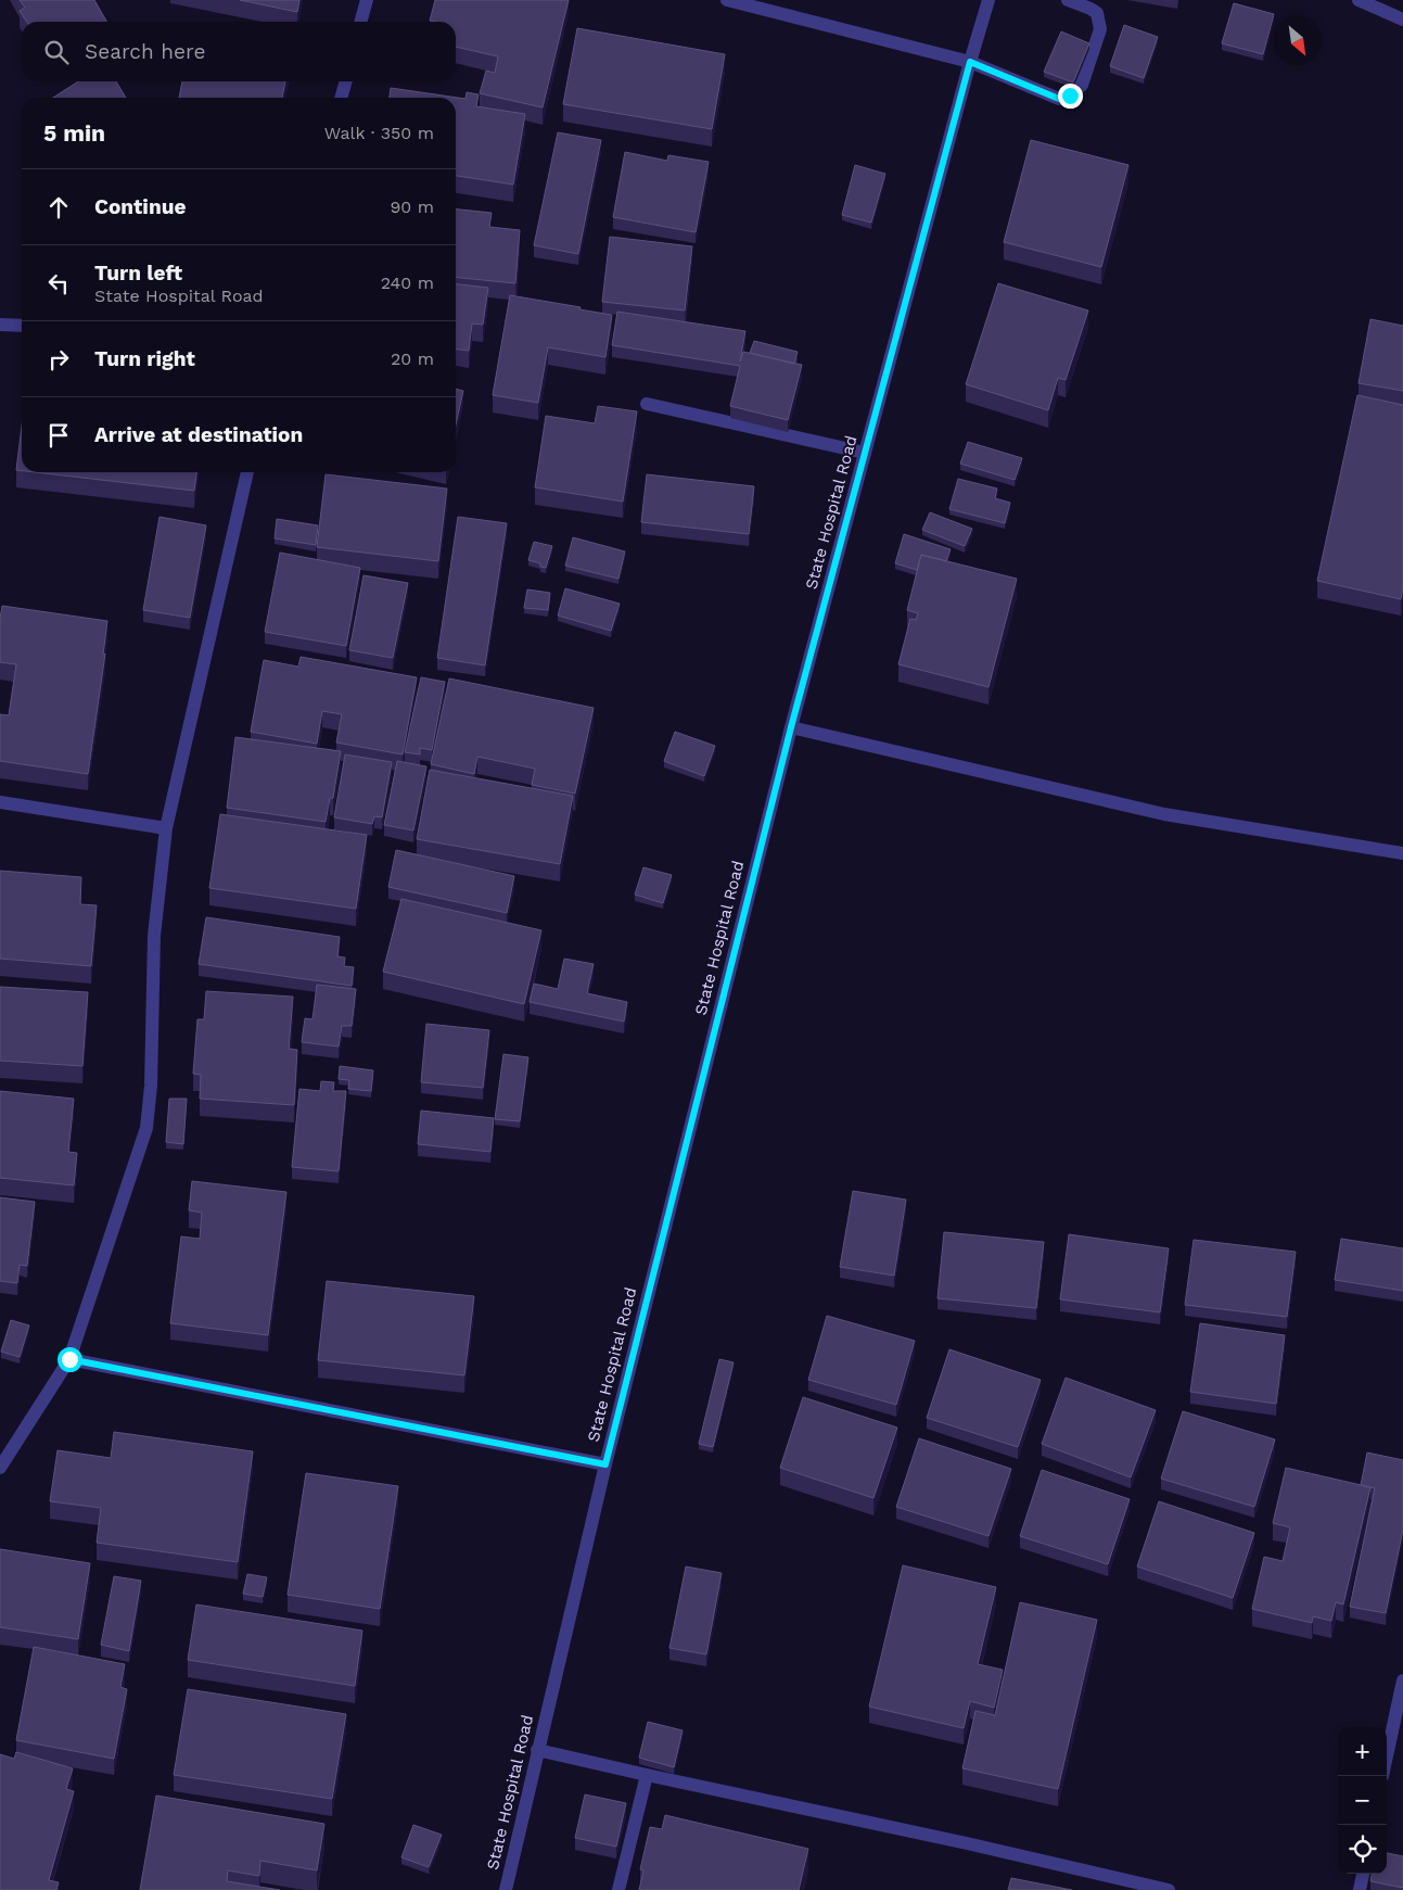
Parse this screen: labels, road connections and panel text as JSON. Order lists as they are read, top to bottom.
{
  "streets": {
    "street": ["State Hospital Road"]
  },
  "north": "bottom right",
  "page": {
    "search": "Search here",
    "heading": ["5 min", "Walk · 350 m"],
    "list": [
      ["Continue", "90 m"],
      ["Turn left", "State Hospital Road", "240 m"],
      ["Turn right", "20 m"],
      "Arrive at destination"
    ],
    "map_buttons": ["+", "−"]
  }
}
